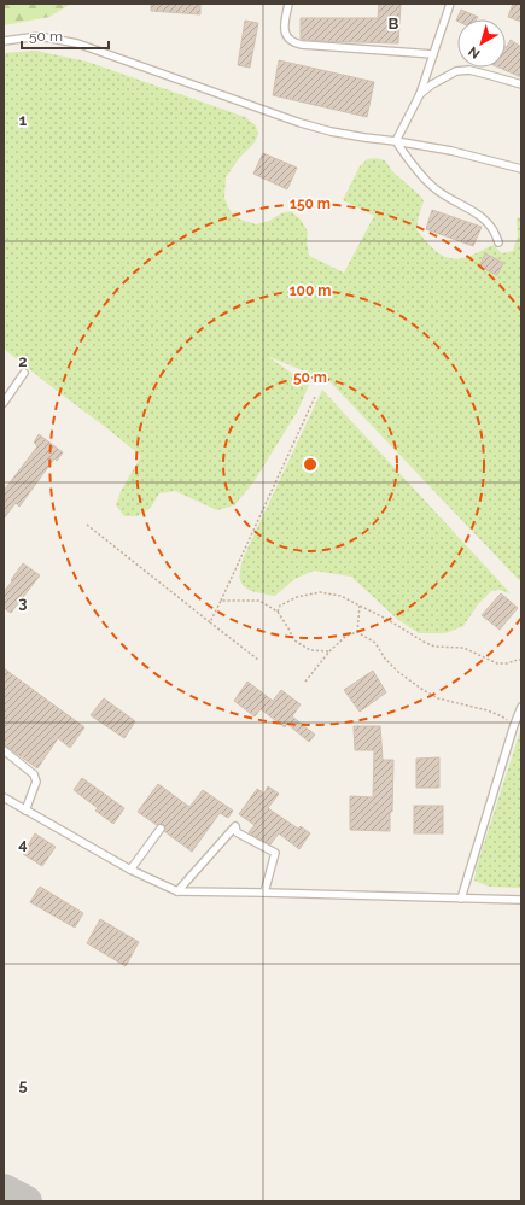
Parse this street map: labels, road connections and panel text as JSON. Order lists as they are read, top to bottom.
{
  "scale_bar": "50 m",
  "north": "bottom left",
  "grid": {
    "columns": ["B"],
    "rows": [
      "1",
      "2",
      "3",
      "4",
      "5"
    ]
  },
  "rings": ["150 m", "100 m", "50 m"]
}
